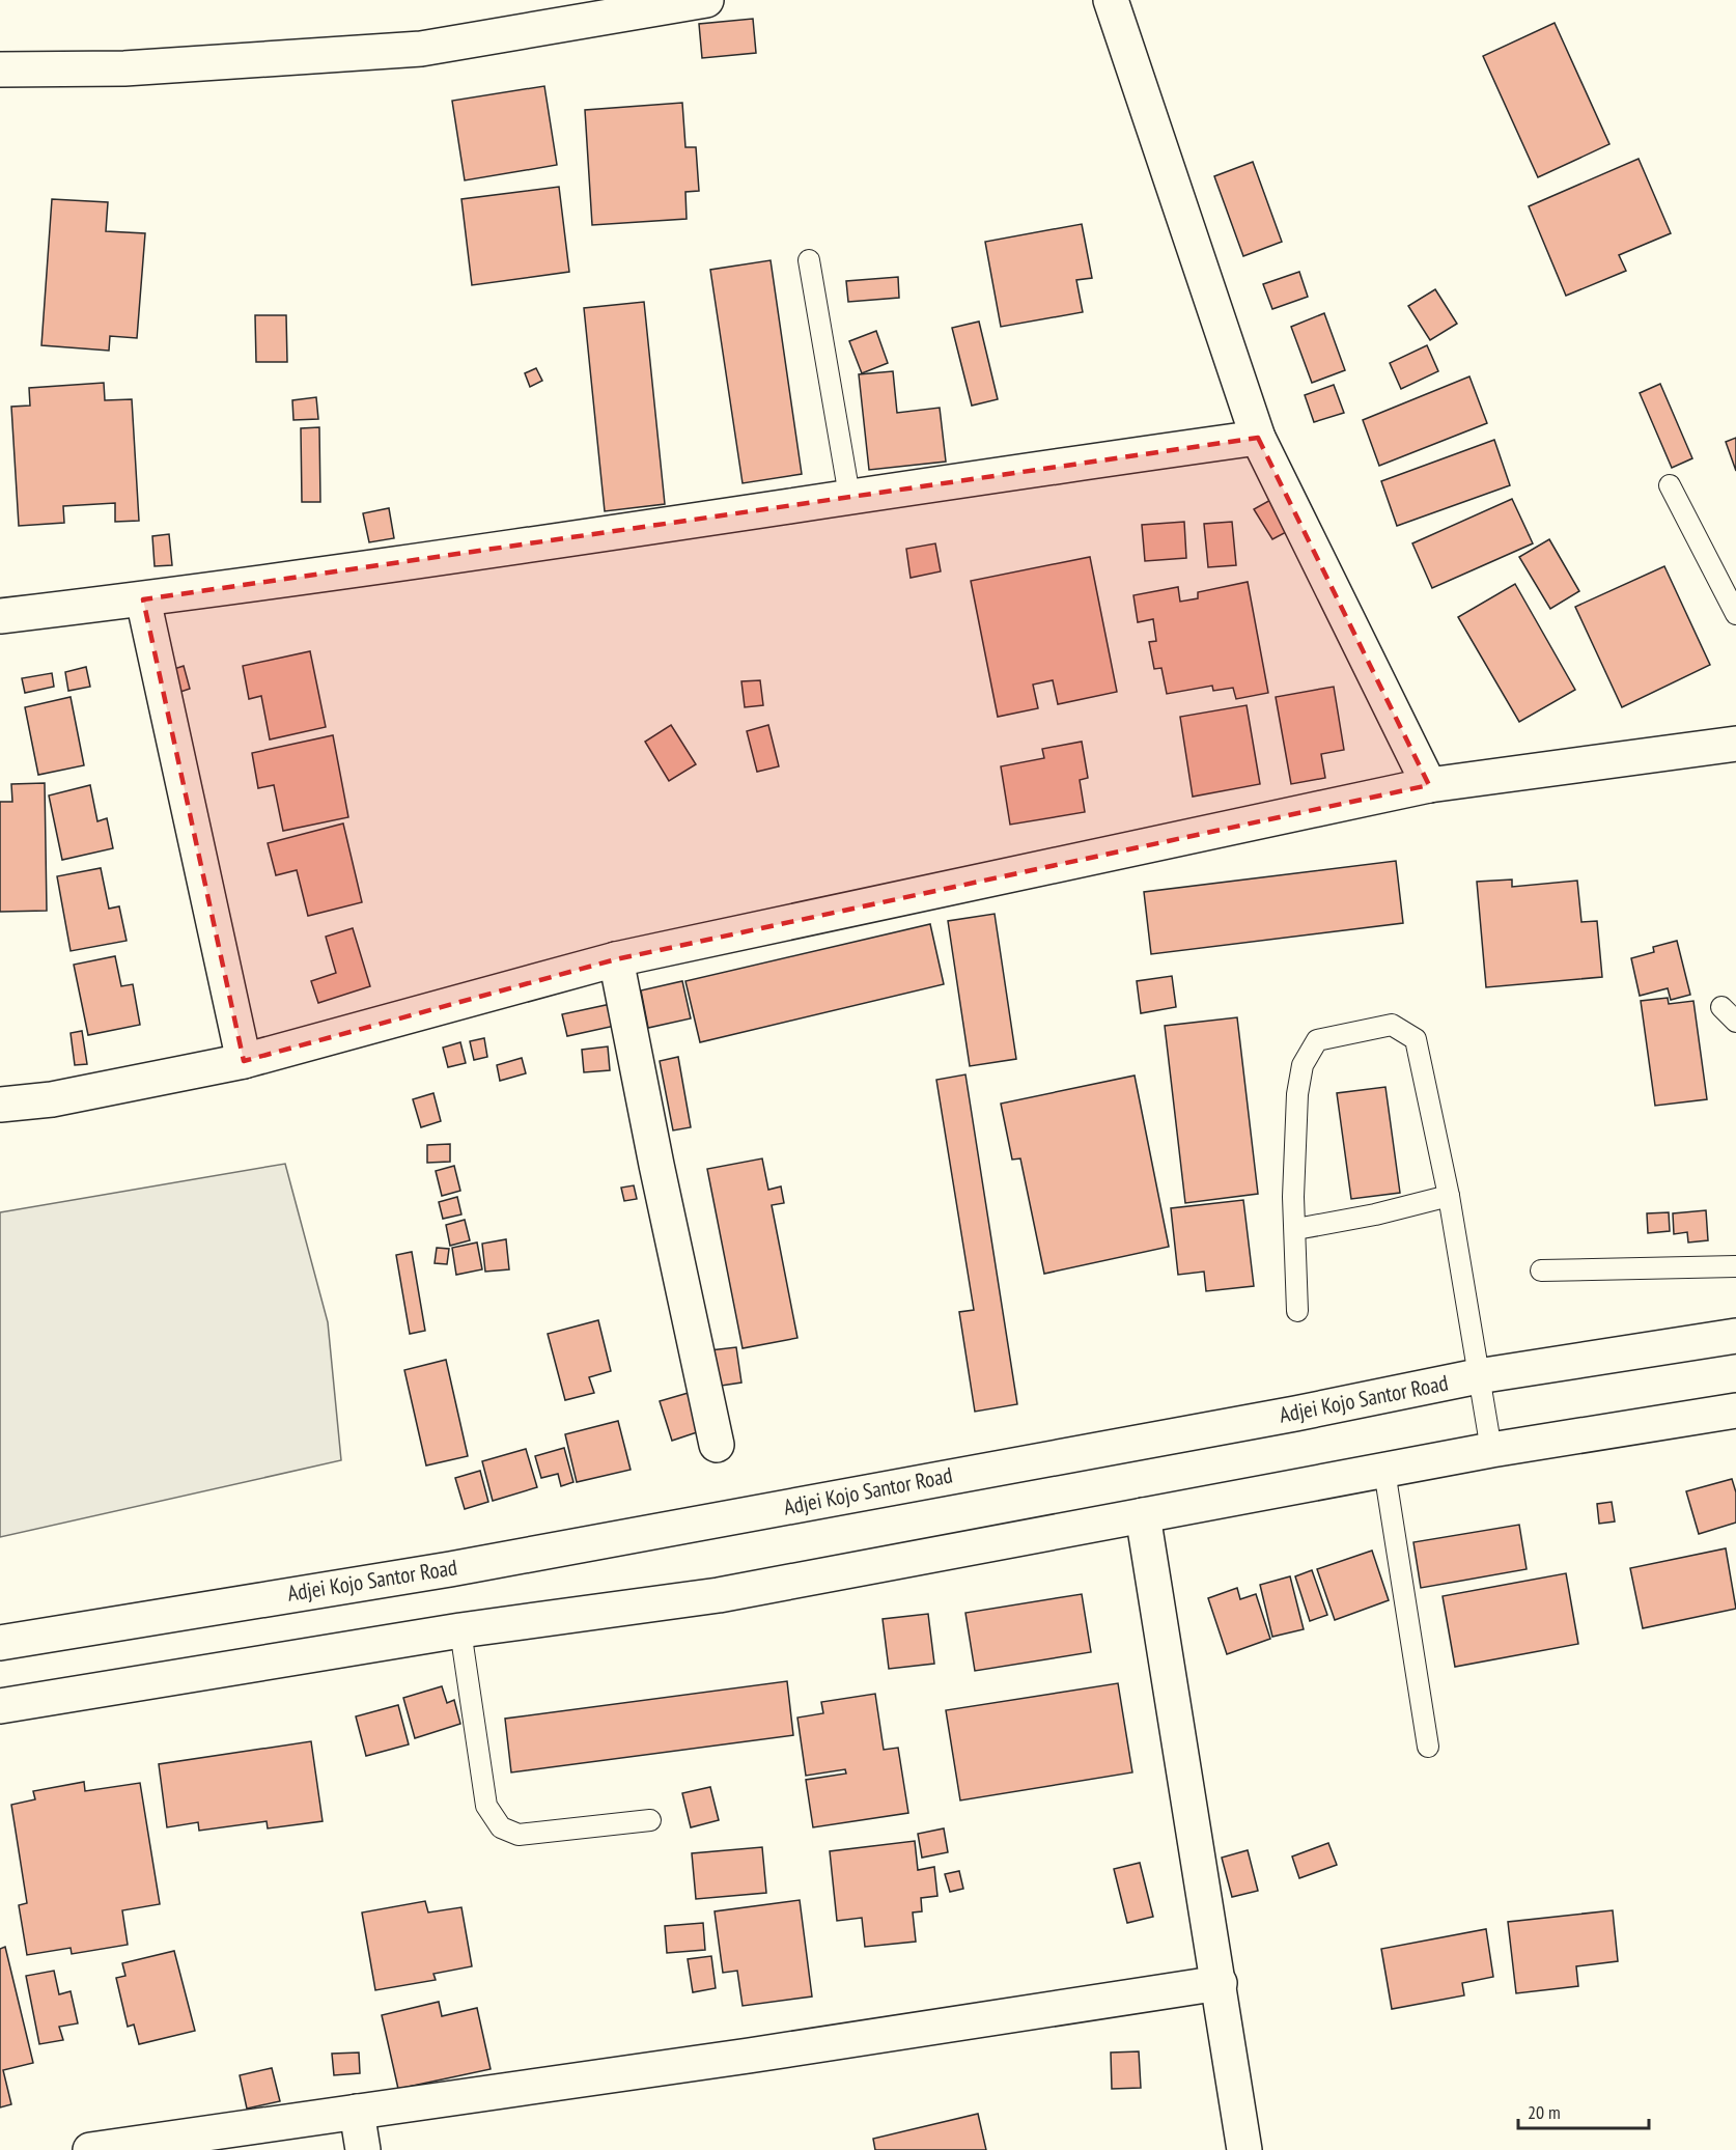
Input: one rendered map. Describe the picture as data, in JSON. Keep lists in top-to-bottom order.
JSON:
{
  "streets": {
    "street": ["Adjei Kojo Santor Road"]
  },
  "scale_bar": "20 m"
}
